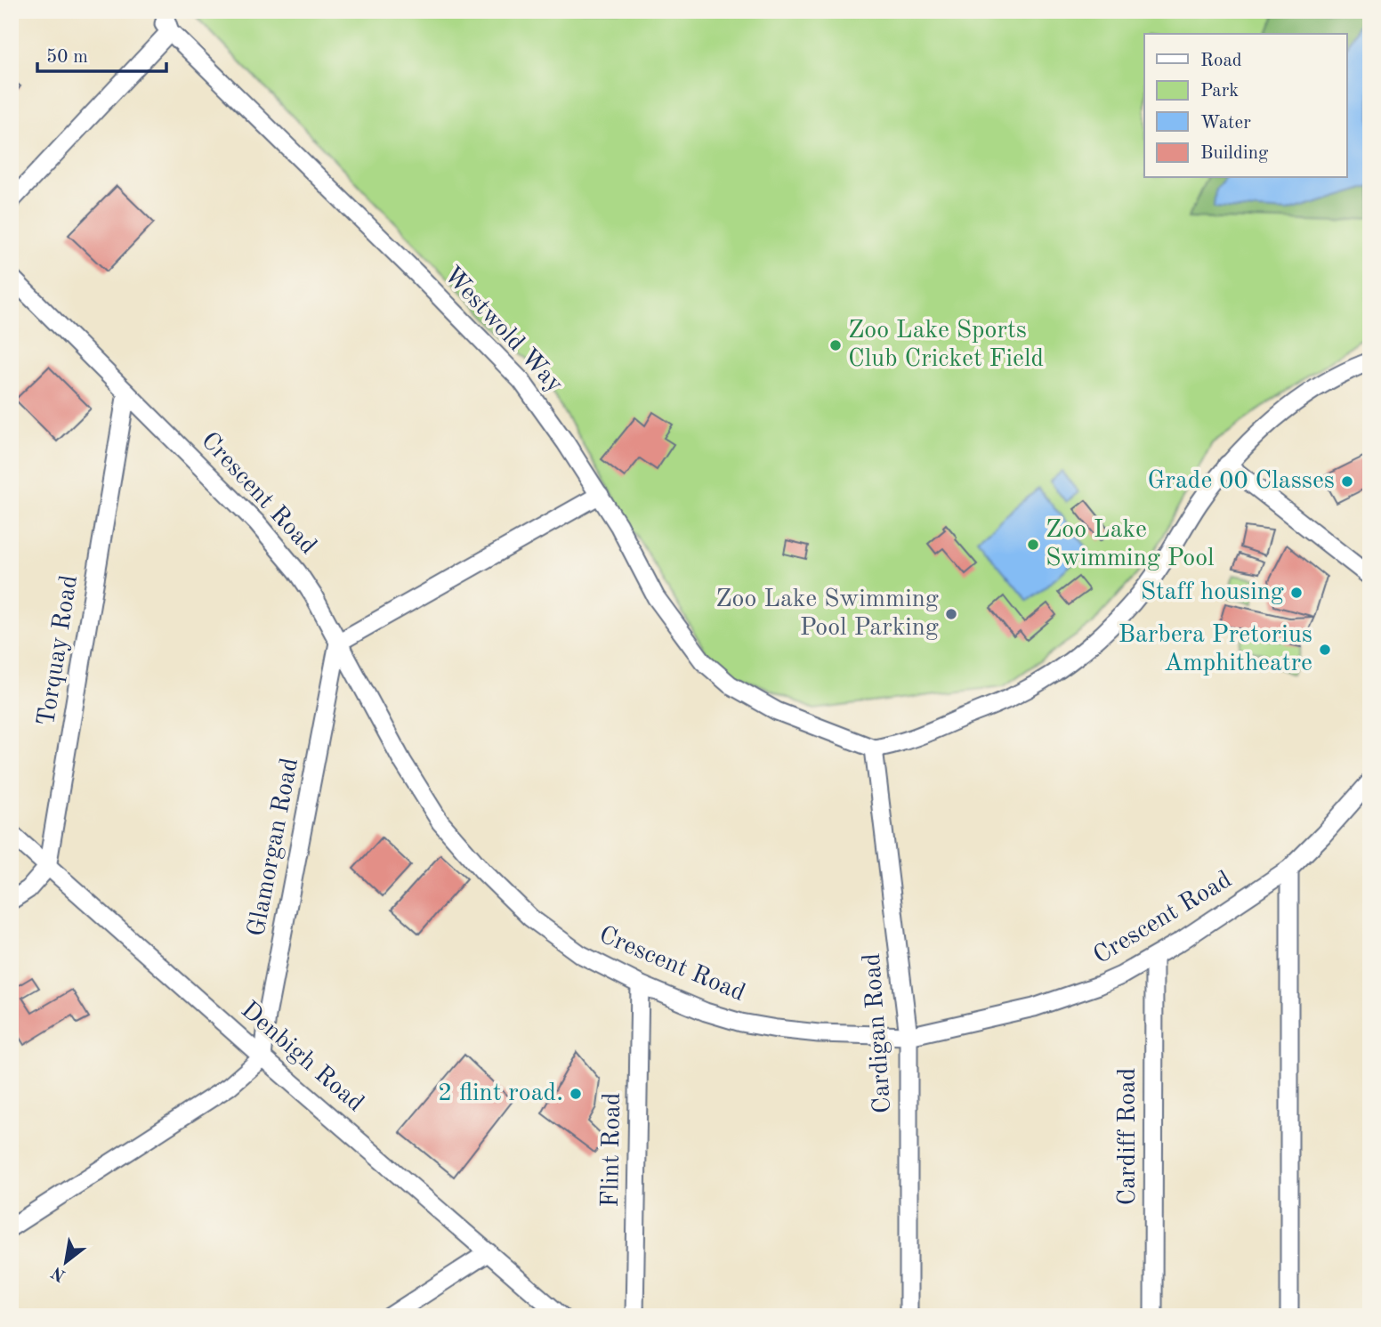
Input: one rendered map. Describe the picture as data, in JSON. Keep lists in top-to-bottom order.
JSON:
{
  "streets": {
    "street": [
      "Westwold Way",
      "Crescent Road",
      "Torquay Road",
      "Glamorgan Road",
      "Cardigan Road",
      "Denbigh Road",
      "Cardiff Road",
      "Flint Road"
    ]
  },
  "crossings": [
    ["Westwold Way", "Cardigan Road"],
    ["Crescent Road", "Torquay Road"],
    ["Crescent Road", "Glamorgan Road"],
    ["Crescent Road", "Cardigan Road"],
    ["Crescent Road", "Cardiff Road"],
    ["Crescent Road", "Flint Road"],
    ["Torquay Road", "Denbigh Road"],
    ["Glamorgan Road", "Denbigh Road"]
  ],
  "places": [
    "Zoo Lake Sports Club Cricket Field",
    "Grade 00 Classes",
    "Zoo Lake Swimming Pool",
    "Staff housing",
    "Zoo Lake Swimming Pool Parking",
    "Barbera Pretorius Amphitheatre",
    "2 flint road."
  ],
  "legend": [
    "Road",
    "Park",
    "Water",
    "Building"
  ],
  "scale_bar": "50 m",
  "north": "bottom left"
}
